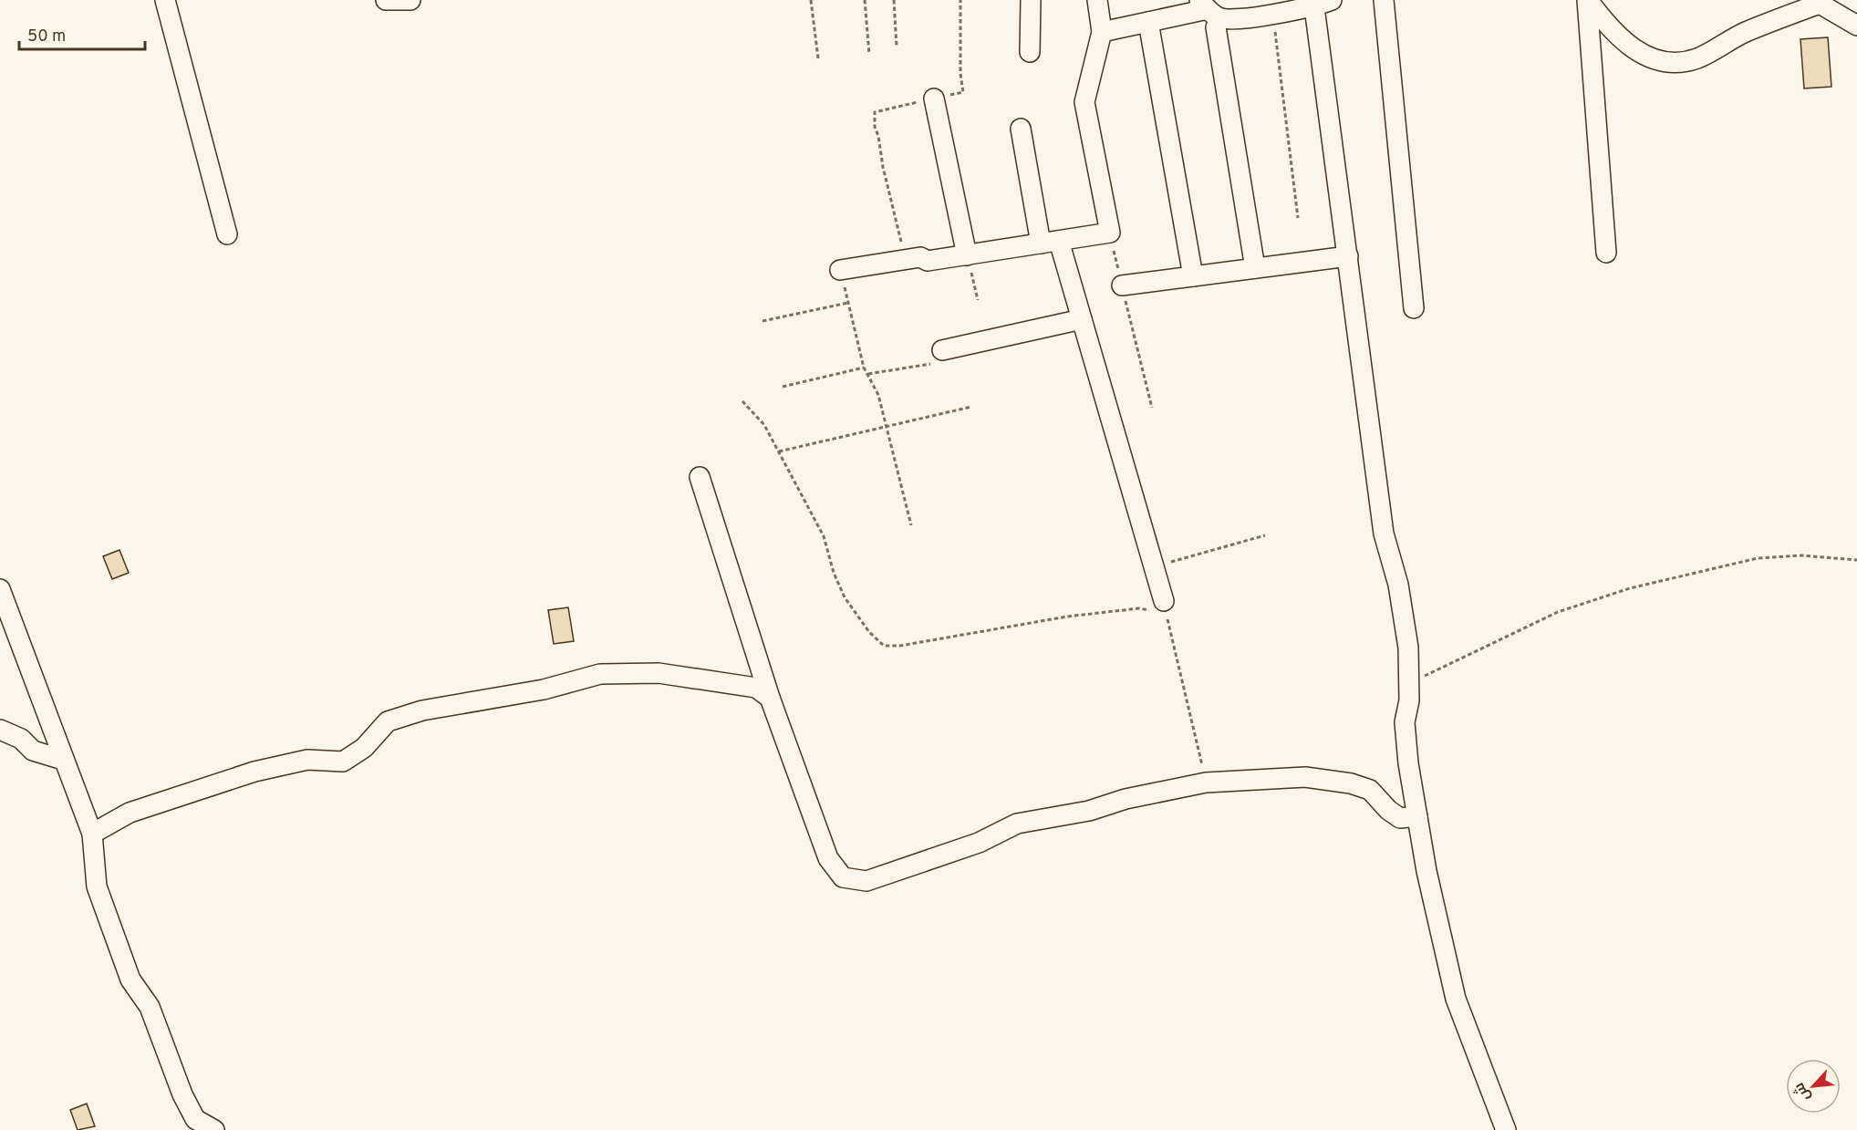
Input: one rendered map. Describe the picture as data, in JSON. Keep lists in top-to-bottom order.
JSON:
{
  "scale_bar": "50 m",
  "north": "bottom left"
}
